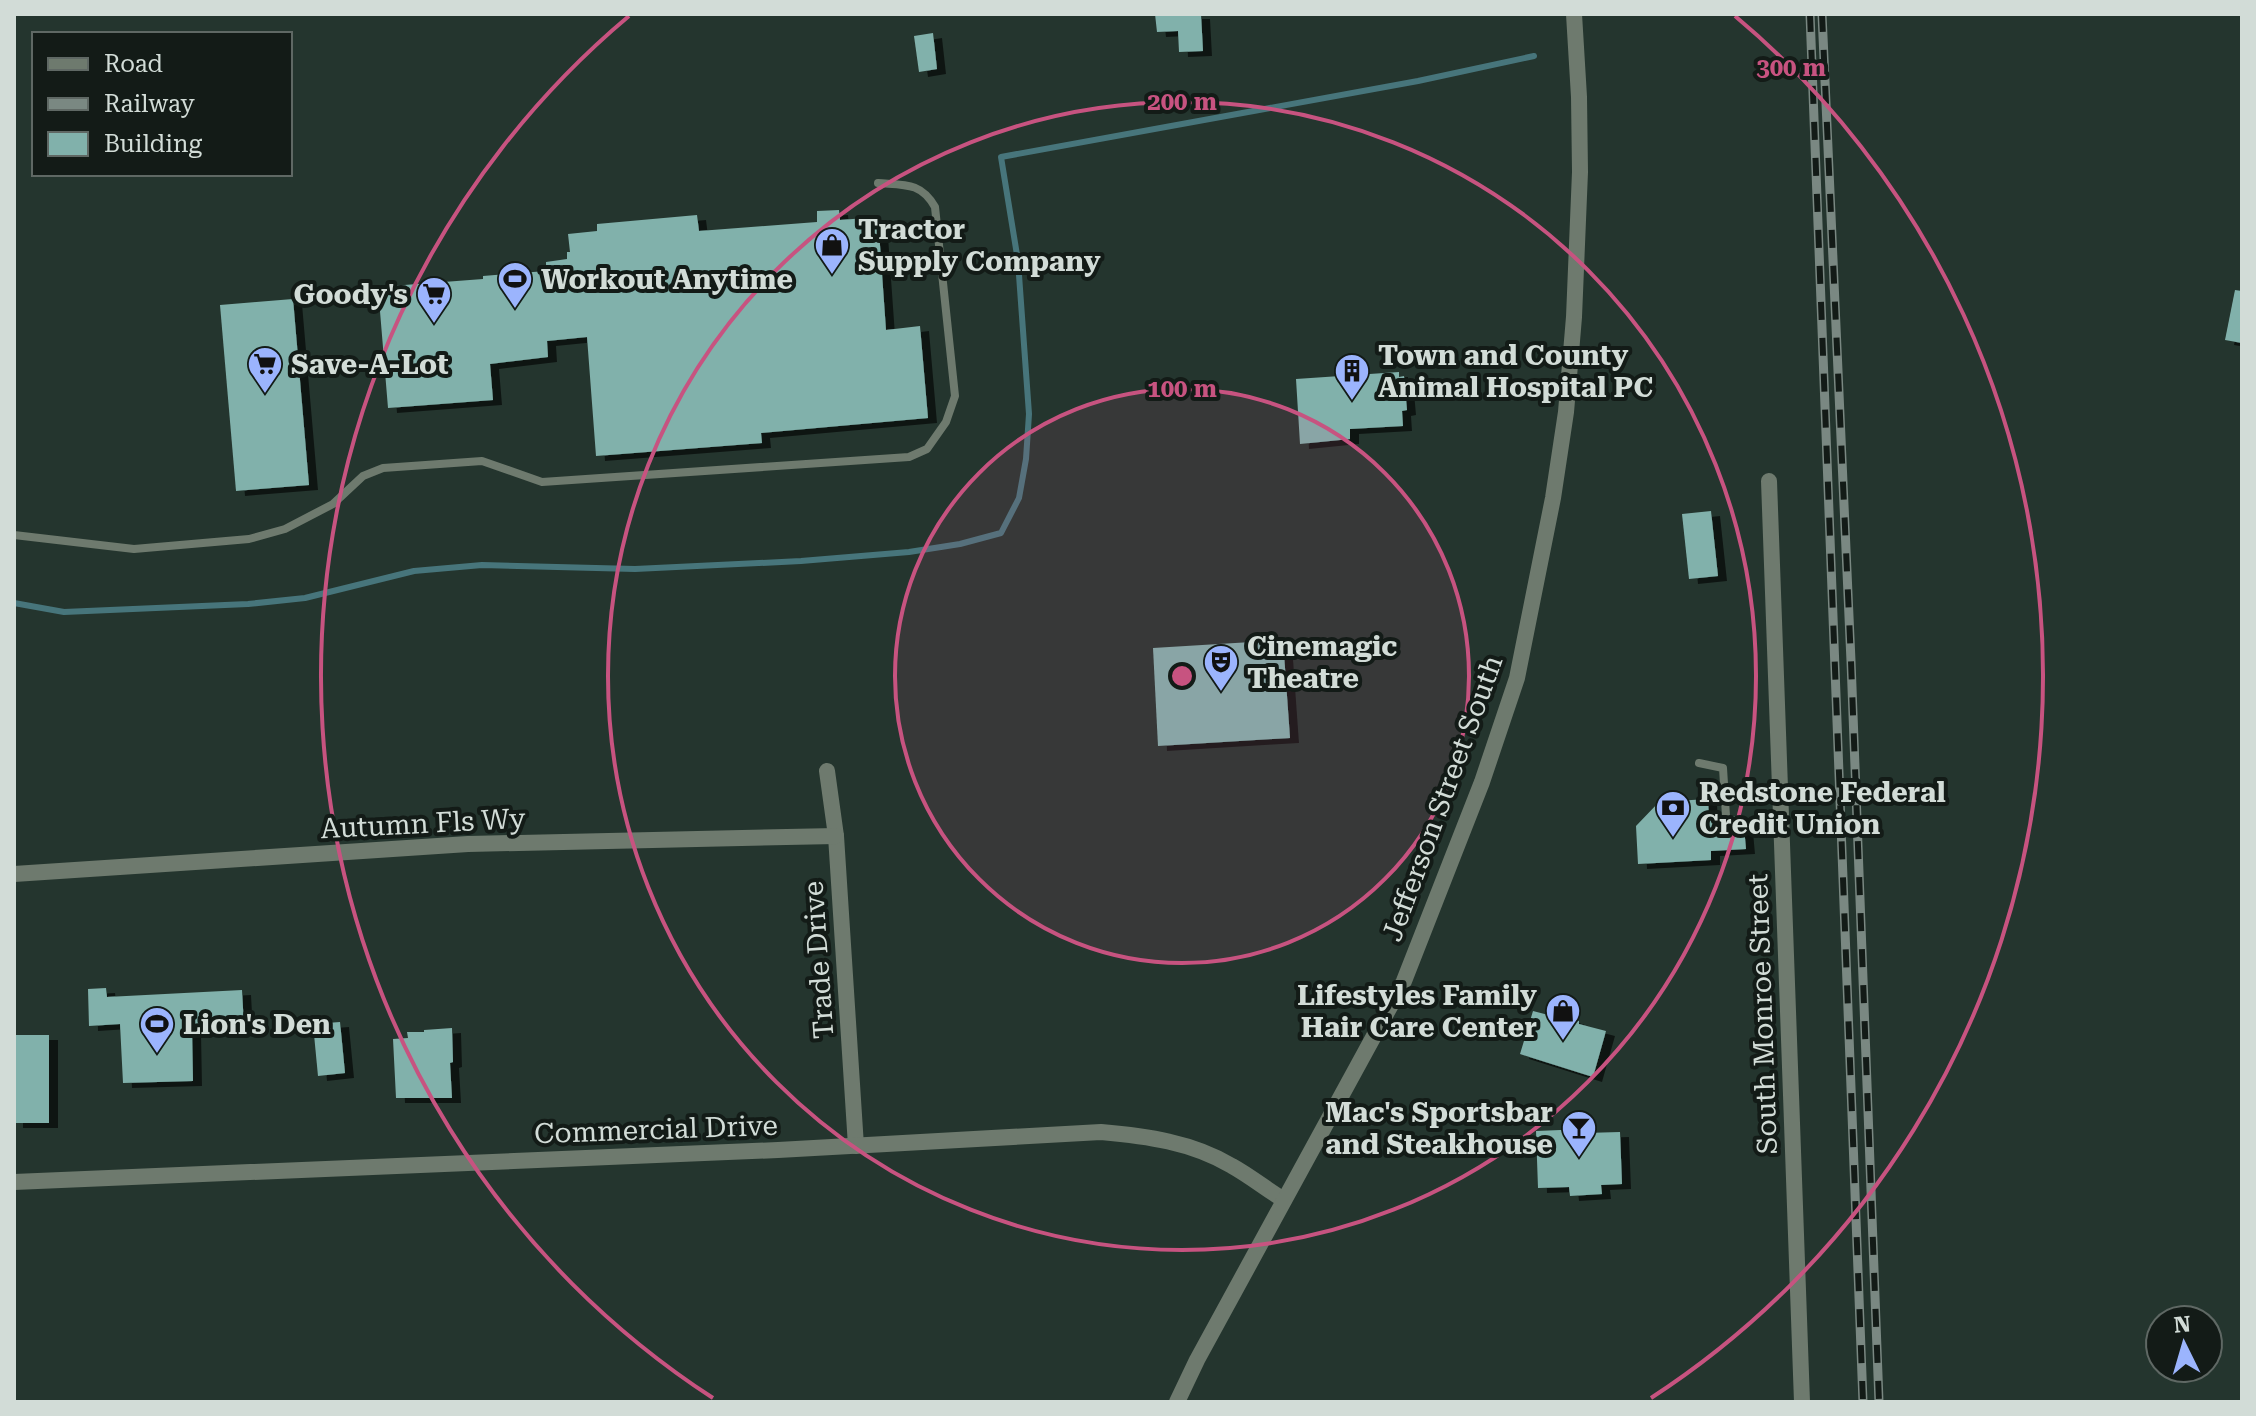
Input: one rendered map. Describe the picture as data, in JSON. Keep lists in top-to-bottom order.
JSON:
{
  "streets": {
    "street": [
      "Jefferson Street South",
      "Autumn Fls Wy",
      "Trade Drive",
      "South Monroe Street",
      "Commercial Drive"
    ]
  },
  "crossings": [
    ["Jefferson Street South", "Commercial Drive"],
    ["Autumn Fls Wy", "Trade Drive"],
    ["Trade Drive", "Commercial Drive"]
  ],
  "places": {
    "shop": ["Tractor Supply Company", "Lifestyles Family Hair Care Center"],
    "sports": ["Workout Anytime", "Lion's Den"],
    "supermarket": ["Goody's", "Save-A-Lot"],
    "building": ["Town and County Animal Hospital PC"],
    "theatre": ["Cinemagic Theatre"],
    "bank": ["Redstone Federal Credit Union"],
    "bar": ["Mac's Sportsbar and Steakhouse"]
  },
  "legend": ["Road", "Railway", "Building"],
  "north": "top",
  "rings": ["300 m", "200 m", "100 m"]
}
